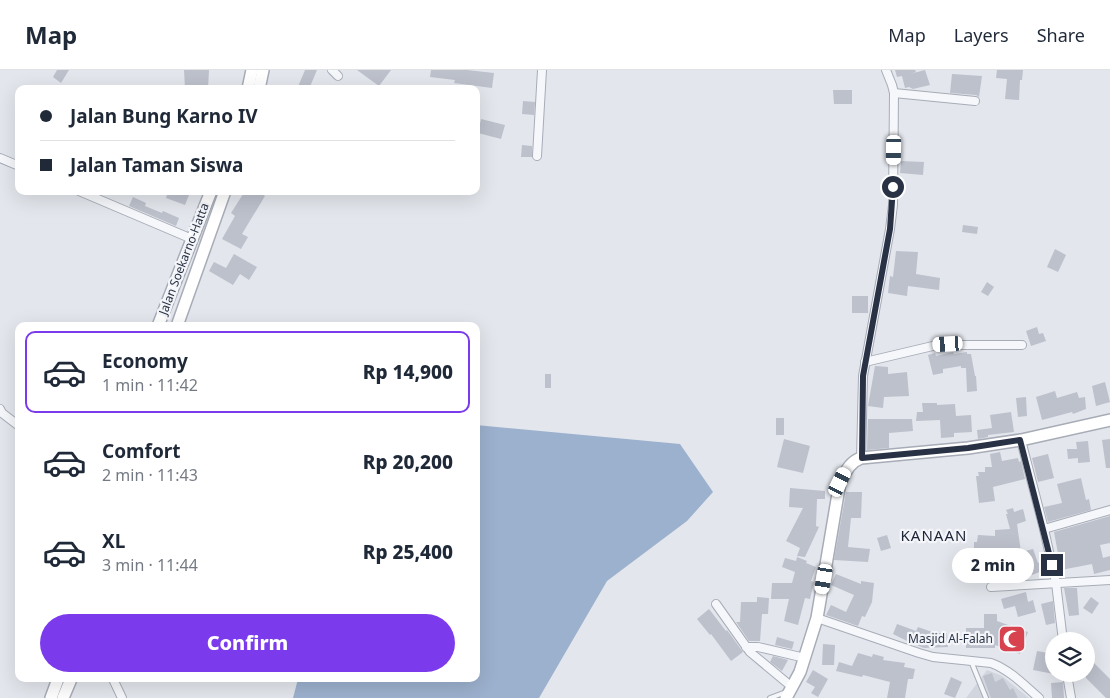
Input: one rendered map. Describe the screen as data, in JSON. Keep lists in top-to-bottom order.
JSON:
{
  "streets": {
    "street": ["Jalan Soekarno-Hatta"]
  },
  "districts": ["KANAAN"],
  "places": {
    "mosque": ["Masjid Al-Falah"]
  },
  "page": {
    "header": "Map",
    "nav": ["Map", "Layers", "Share"],
    "banner": ["Jalan Bung Karno IV", "Jalan Taman Siswa"],
    "list": [
      {
        "name": "Economy",
        "note": "1 min · 11:42",
        "value": "Rp 14,900"
      },
      {
        "name": "Comfort",
        "note": "2 min · 11:43",
        "value": "Rp 20,200"
      },
      {
        "name": "XL",
        "note": "3 min · 11:44",
        "value": "Rp 25,400"
      }
    ],
    "bubble": "2 min",
    "buttons": "Confirm"
  }
}
